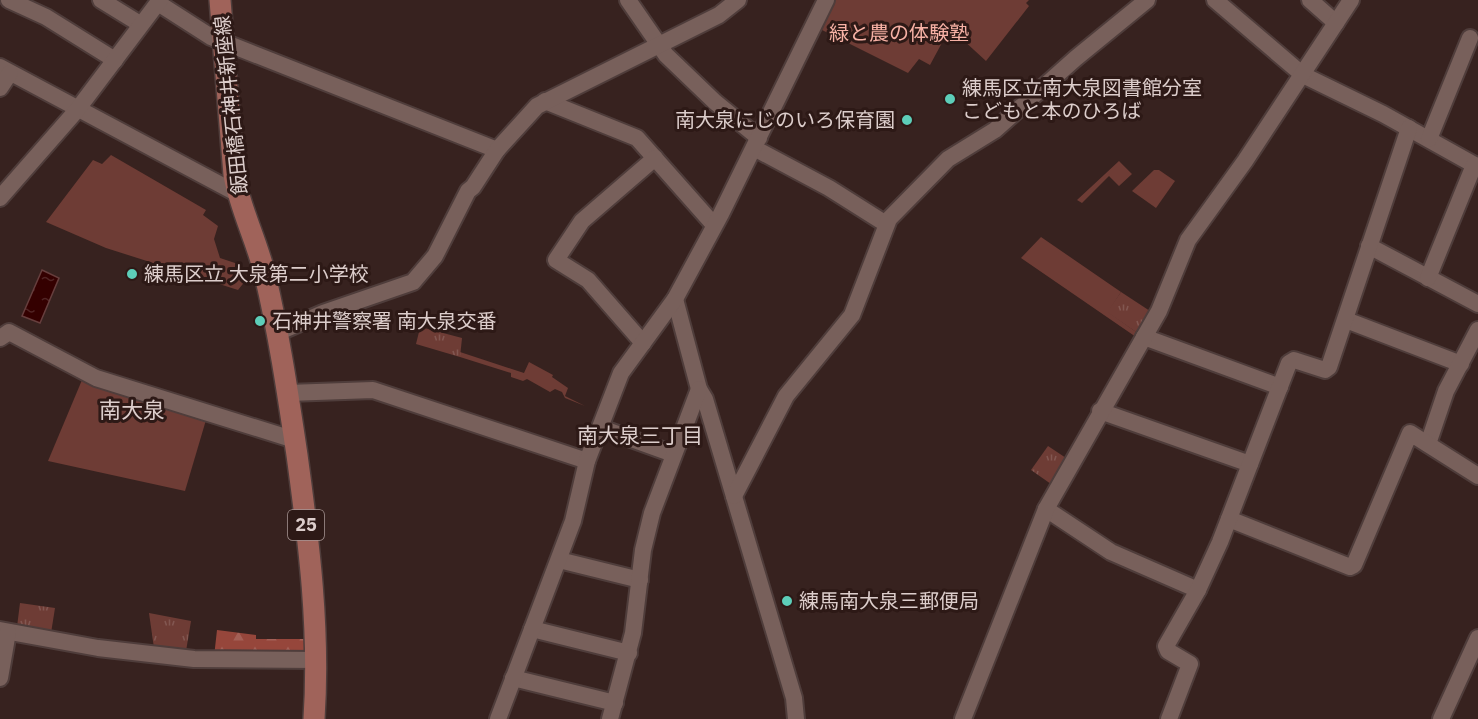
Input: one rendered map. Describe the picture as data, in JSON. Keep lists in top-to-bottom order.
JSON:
{
  "streets": {
    "main road": ["飯田橋石神井新座線", "25"]
  },
  "districts": ["南大泉", "南大泉三丁目"],
  "parks": ["緑と農の体験塾"],
  "places": [
    "練馬区立南大泉図書館分室 こどもと本のひろば",
    "南大泉にじのいろ保育園",
    "練馬区立 大泉第二小学校",
    "石神井警察署 南大泉交番",
    "練馬南大泉三郵便局"
  ]
}
